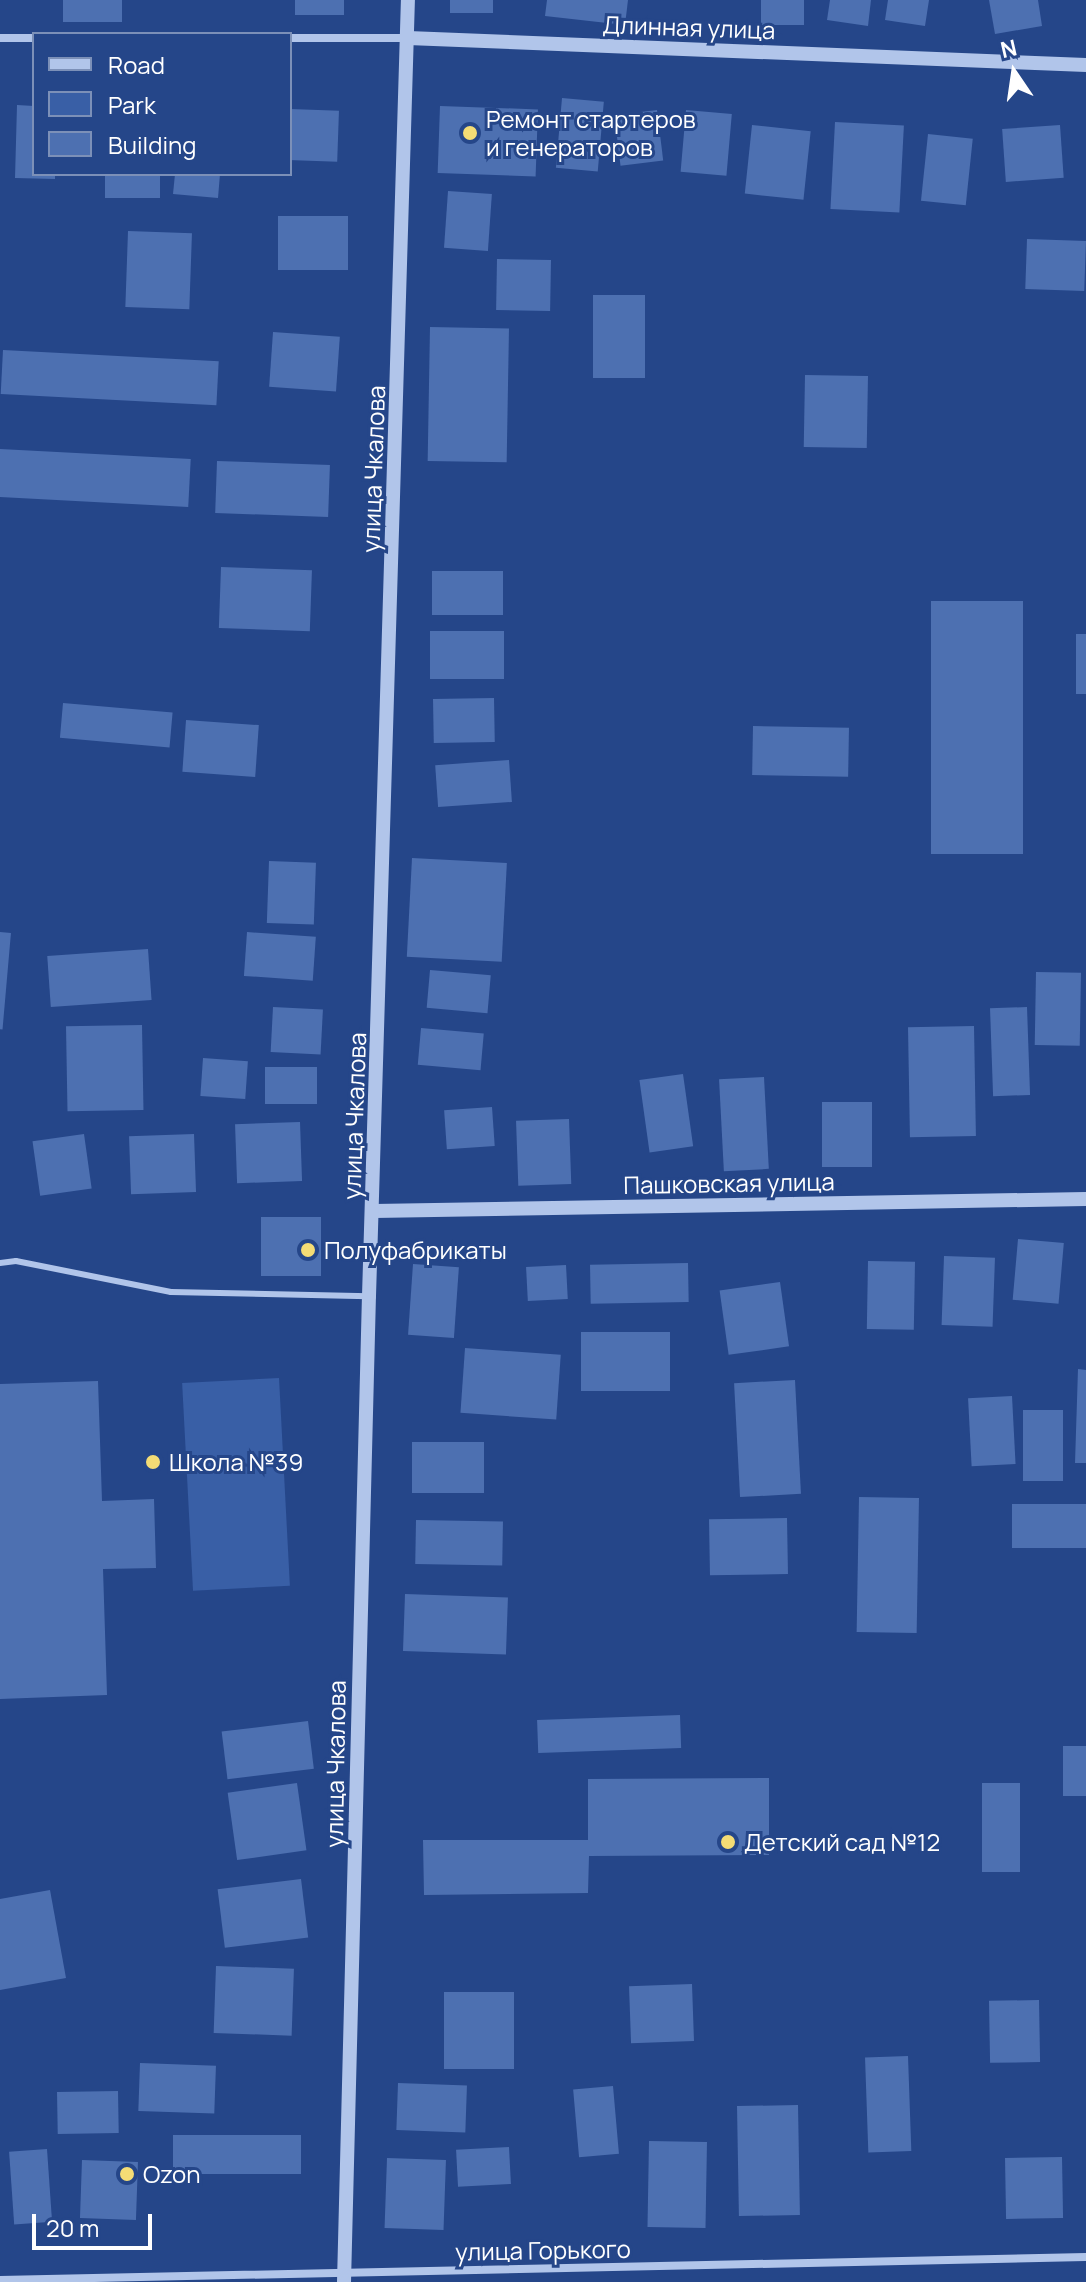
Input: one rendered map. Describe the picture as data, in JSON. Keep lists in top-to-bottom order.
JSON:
{
  "streets": {
    "street": [
      "Длинная улица",
      "улица Чкалова",
      "Пашковская улица",
      "улица Горького"
    ]
  },
  "crossings": [
    ["Длинная улица", "улица Чкалова"],
    ["улица Чкалова", "Пашковская улица"],
    ["улица Чкалова", "улица Горького"]
  ],
  "places": [
    "Ремонт стартеров и генераторов",
    "Полуфабрикаты",
    "Школа №39",
    "Детский сад №12",
    "Ozon"
  ],
  "legend": ["Road", "Park", "Building"],
  "scale_bar": "20 m",
  "north": "top"
}
